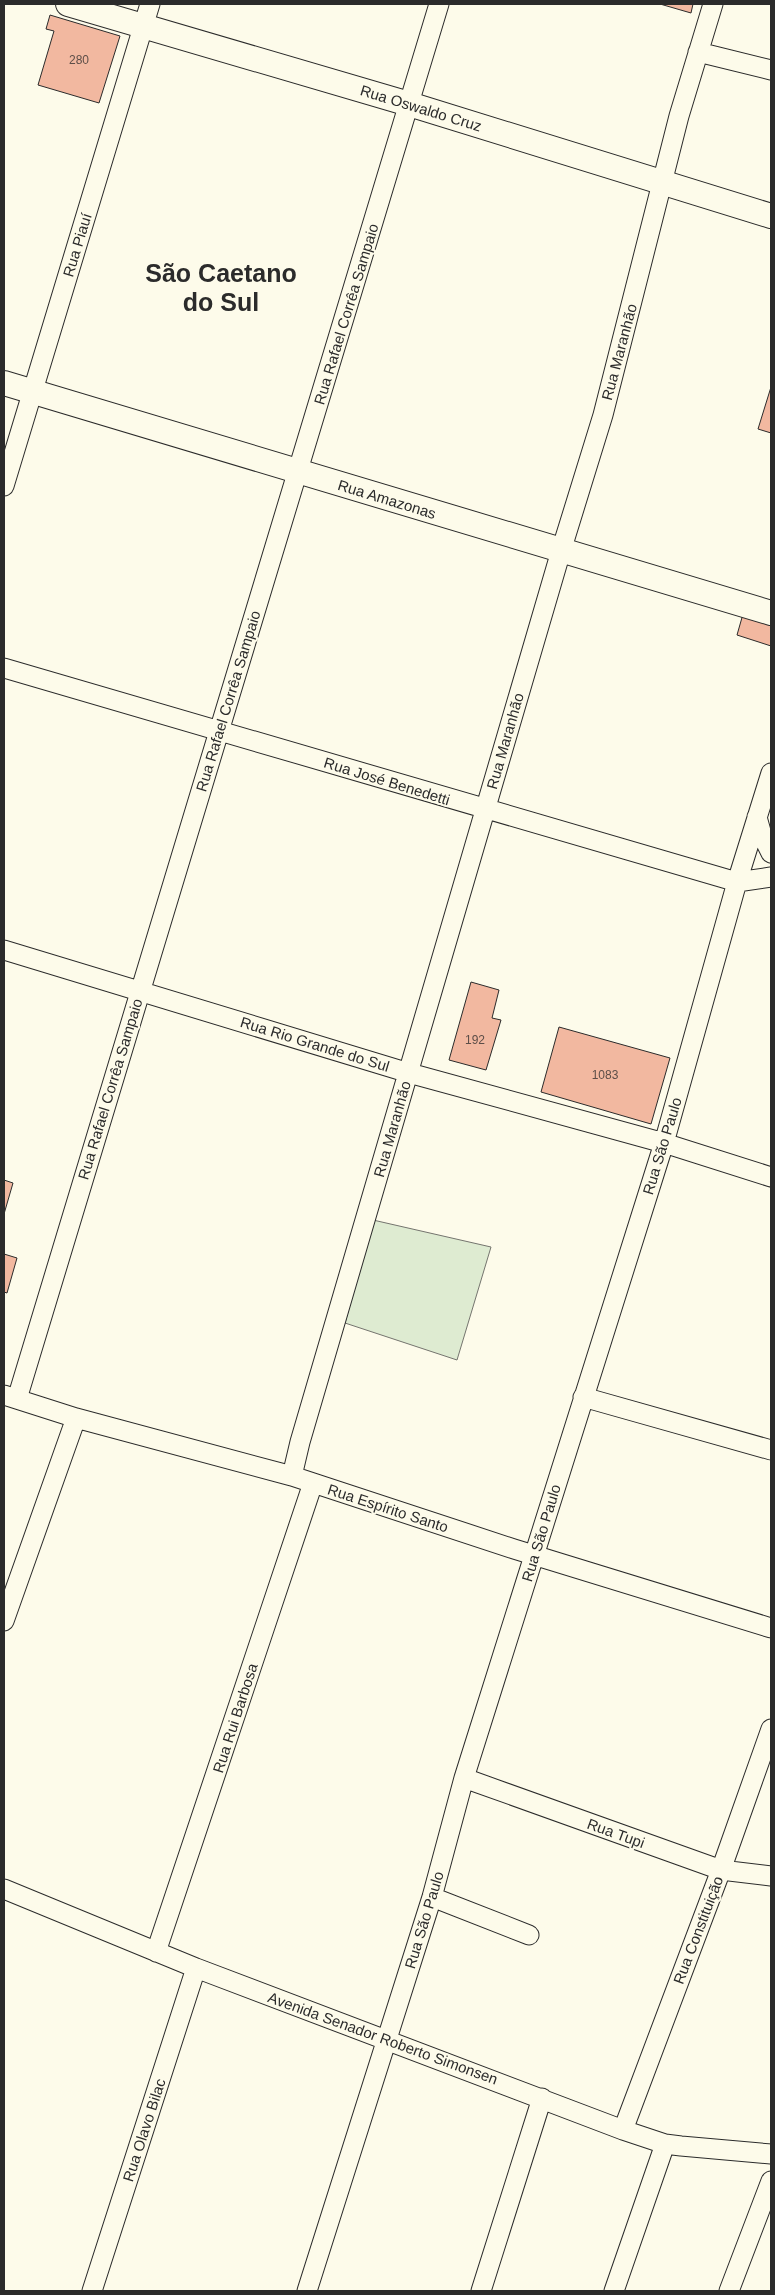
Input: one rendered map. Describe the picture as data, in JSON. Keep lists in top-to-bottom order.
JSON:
{
  "streets": {
    "main road": ["Rua Oswaldo Cruz", "Rua Amazonas"],
    "street": [
      "Rua Piauí",
      "Rua Rafael Corrêa Sampaio",
      "Rua Maranhão",
      "Rua José Benedetti",
      "Rua Rio Grande do Sul",
      "Rua São Paulo",
      "Rua Espírito Santo",
      "Rua Rui Barbosa",
      "Rua Tupi",
      "Rua Constituição",
      "Avenida Senador Roberto Simonsen",
      "Rua Olavo Bilac"
    ]
  },
  "crossings": [
    ["Rua Oswaldo Cruz", "Rua Piauí"],
    ["Rua Oswaldo Cruz", "Rua Rafael Corrêa Sampaio"],
    ["Rua Oswaldo Cruz", "Rua Maranhão"],
    ["Rua Piauí", "Rua Amazonas"],
    ["Rua Rafael Corrêa Sampaio", "Rua Amazonas"],
    ["Rua Rafael Corrêa Sampaio", "Rua José Benedetti"],
    ["Rua Rafael Corrêa Sampaio", "Rua Rio Grande do Sul"],
    ["Rua Rafael Corrêa Sampaio", "Rua Espírito Santo"],
    ["Rua Maranhão", "Rua Amazonas"],
    ["Rua Maranhão", "Rua José Benedetti"],
    ["Rua Maranhão", "Rua Rio Grande do Sul"],
    ["Rua Maranhão", "Rua Espírito Santo"],
    ["Rua José Benedetti", "Rua São Paulo"],
    ["Rua Rio Grande do Sul", "Rua São Paulo"],
    ["Rua São Paulo", "Rua Espírito Santo"],
    ["Rua São Paulo", "Rua Tupi"],
    ["Rua São Paulo", "Avenida Senador Roberto Simonsen"],
    ["Rua Espírito Santo", "Rua Rui Barbosa"],
    ["Rua Rui Barbosa", "Avenida Senador Roberto Simonsen"],
    ["Rua Tupi", "Rua Constituição"],
    ["Rua Constituição", "Avenida Senador Roberto Simonsen"],
    ["Avenida Senador Roberto Simonsen", "Rua Olavo Bilac"]
  ],
  "districts": ["São Caetano do Sul"],
  "house_numbers": ["280", "192", "1083"]
}
